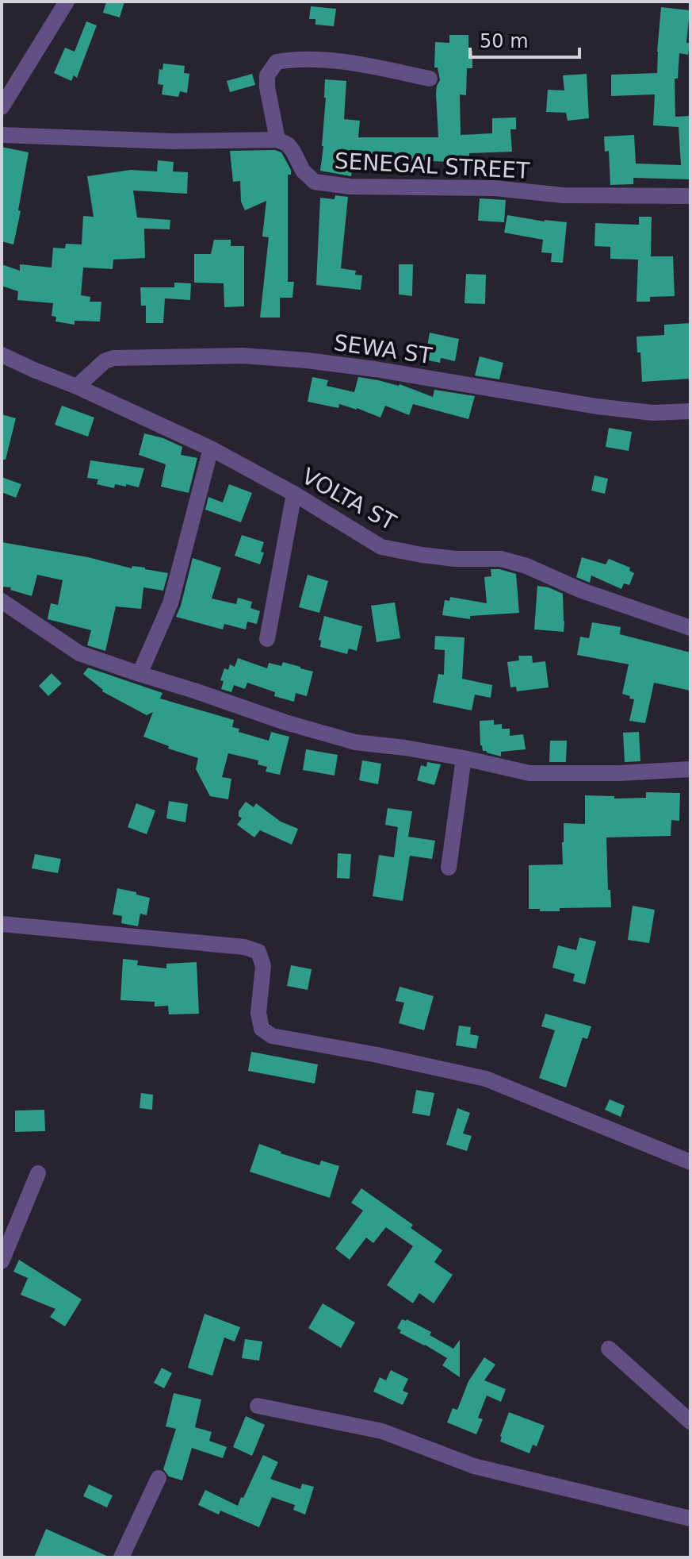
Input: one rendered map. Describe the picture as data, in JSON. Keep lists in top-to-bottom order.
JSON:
{
  "streets": {
    "street": ["SENEGAL STREET", "SEWA ST", "VOLTA ST"]
  },
  "crossings": [
    ["SEWA ST", "VOLTA ST"]
  ],
  "scale_bar": "50 m"
}
